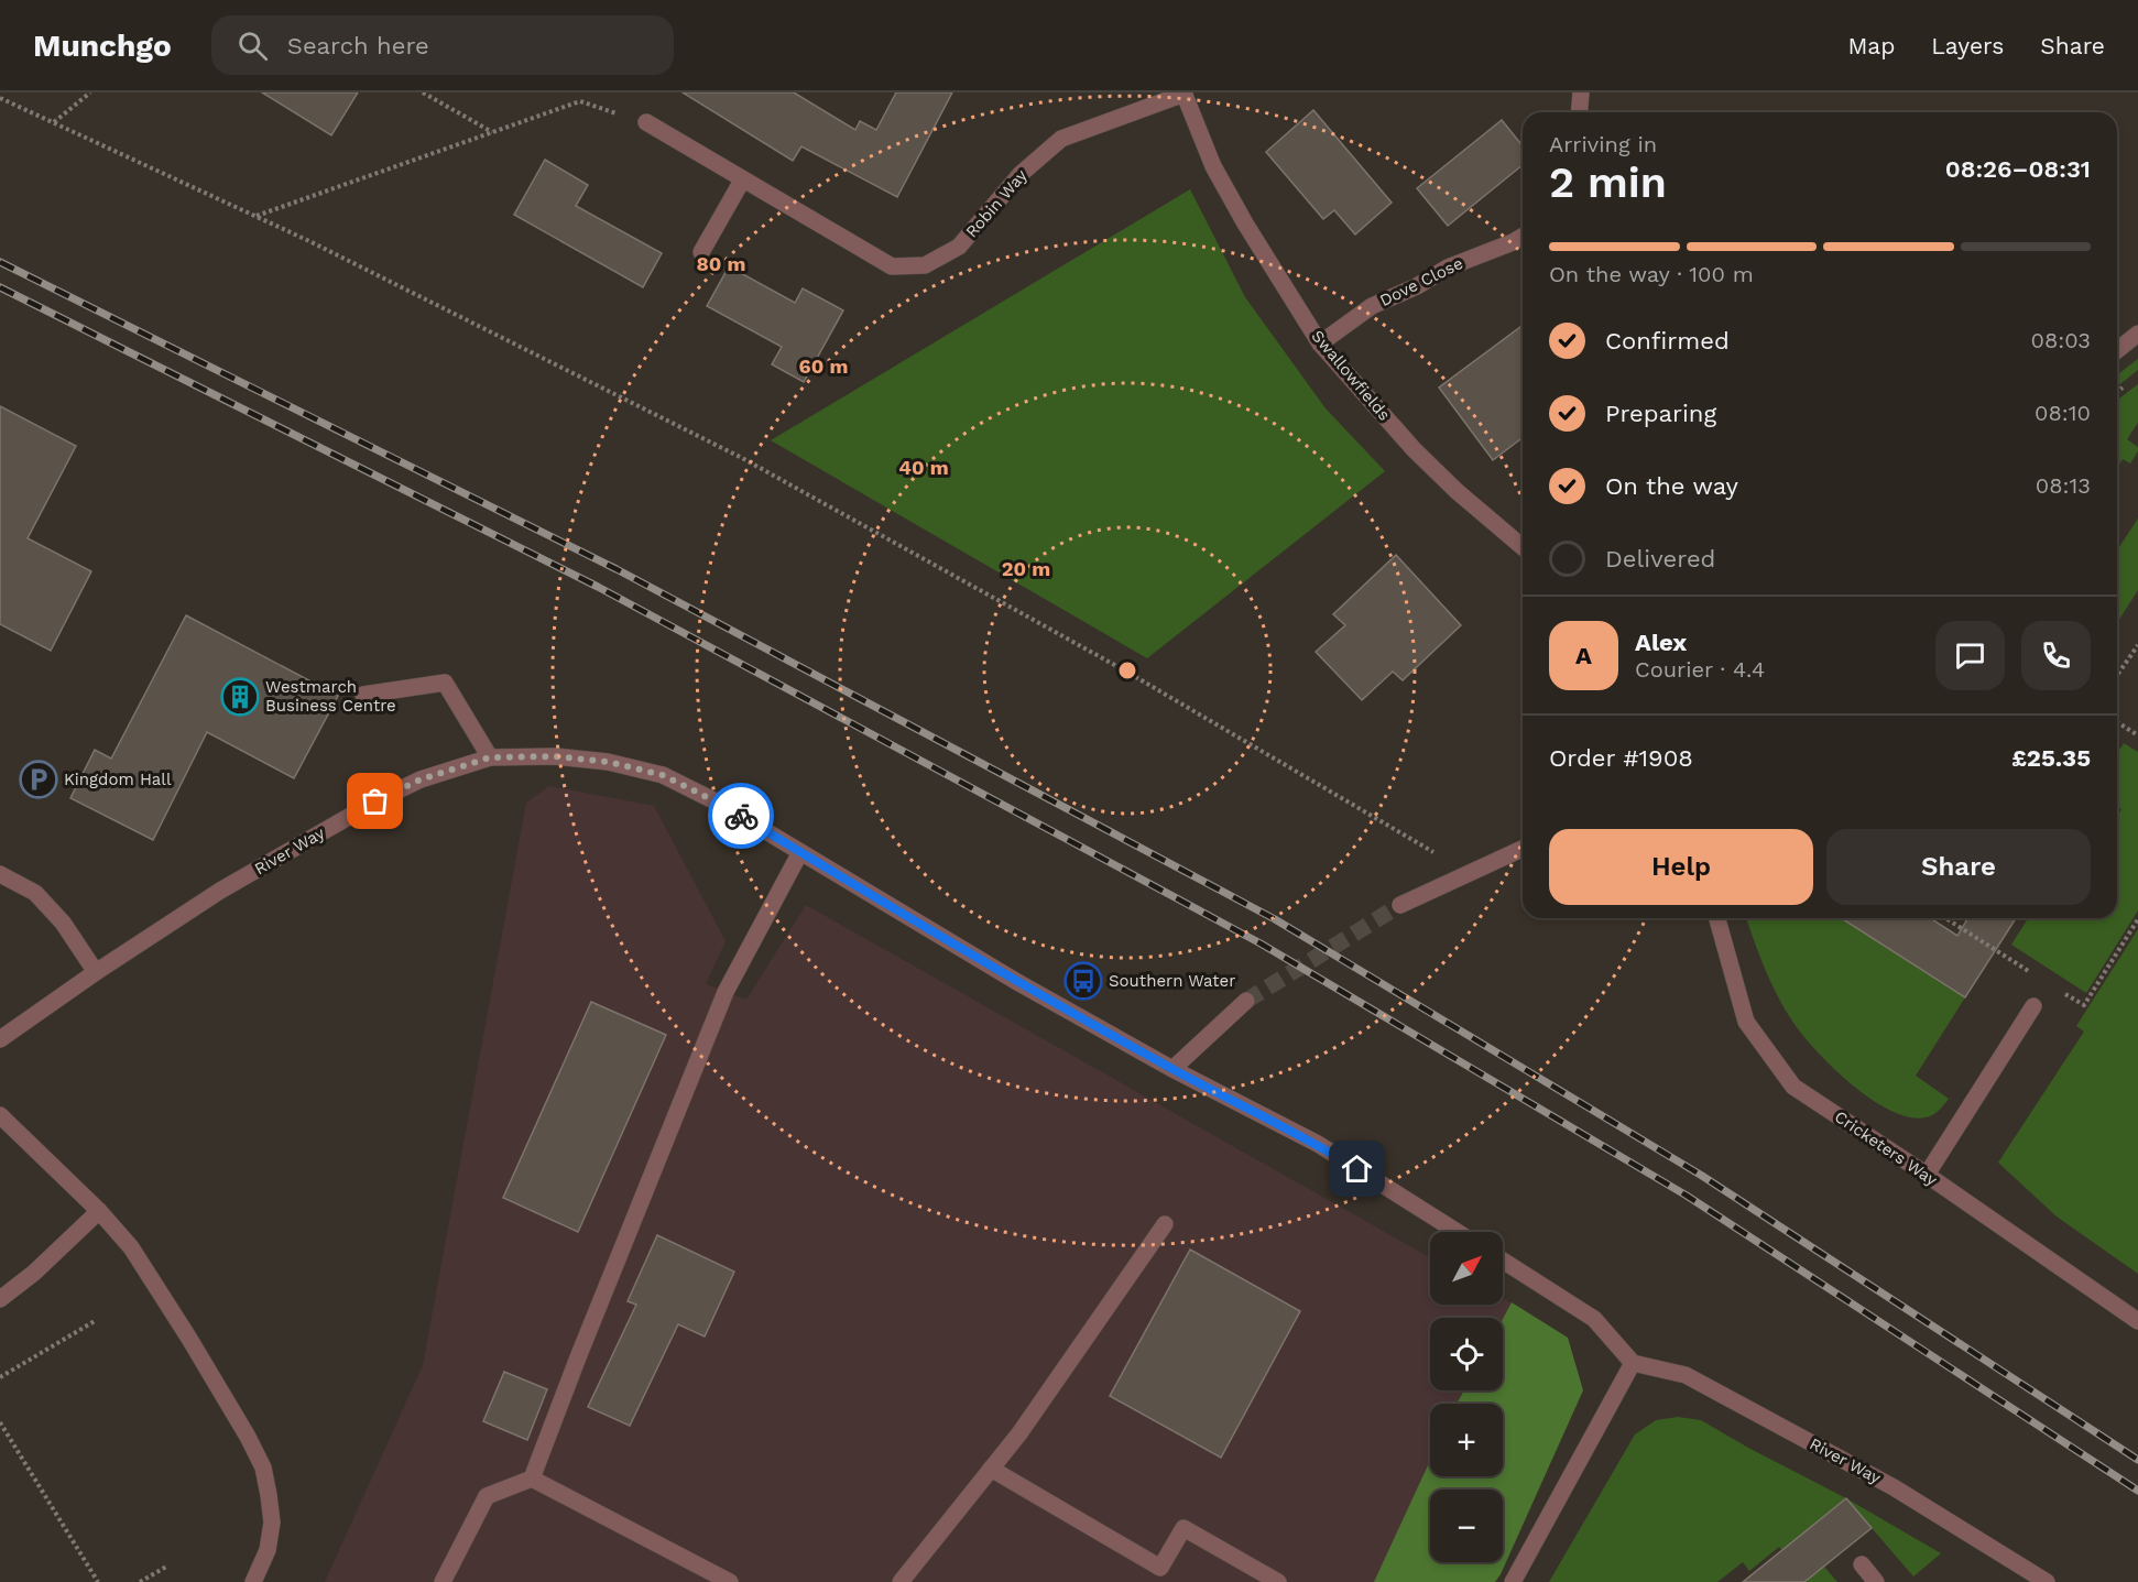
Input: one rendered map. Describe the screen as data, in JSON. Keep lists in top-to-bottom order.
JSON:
{
  "streets": {
    "street": [
      "Robin Way",
      "Dove Close",
      "Swallowfields",
      "River Way",
      "Cricketers Way"
    ]
  },
  "crossings": [
    ["Robin Way", "Swallowfields"],
    ["Dove Close", "Swallowfields"]
  ],
  "places": {
    "building": ["Westmarch Business Centre"],
    "parking": ["Kingdom Hall"],
    "bus stop": ["Southern Water"]
  },
  "north": "top right",
  "page": {
    "header": "Munchgo",
    "search": "Search here",
    "nav": ["Map", "Layers", "Share"],
    "heading": ["2 min", "Arriving in", "08:26–08:31"],
    "panel": [
      "Alex",
      "Courier · 4.4",
      "Order #1908",
      "£25.35"
    ],
    "bar": "On the way · 100 m",
    "list": [
      ["Confirmed", "08:03"],
      ["Preparing", "08:10"],
      ["On the way", "08:13"],
      "Delivered"
    ],
    "round": "A",
    "buttons": ["Help", "Share"],
    "map_buttons": ["+", "−"]
  },
  "rings": [
    "80 m",
    "60 m",
    "40 m",
    "20 m"
  ]
}
